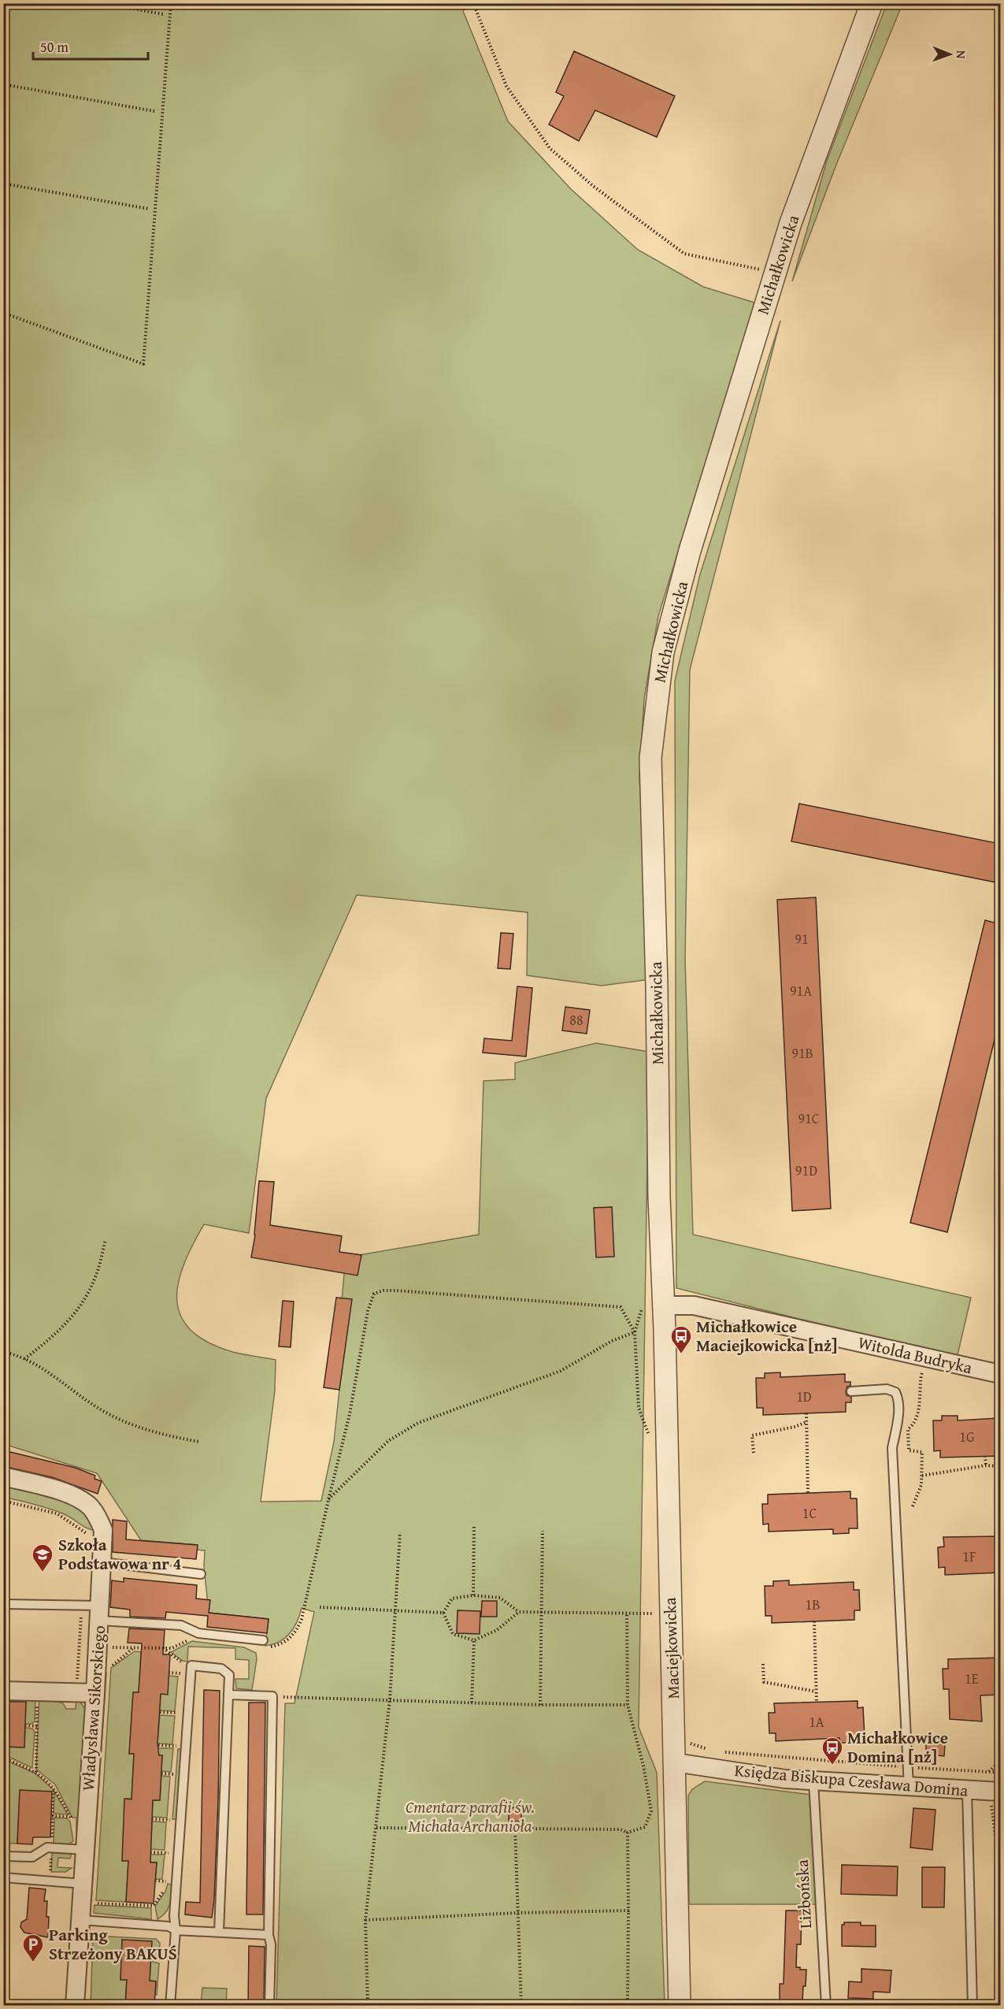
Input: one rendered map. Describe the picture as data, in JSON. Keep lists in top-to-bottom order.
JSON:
{
  "streets": {
    "street": [
      "Michałkowicka",
      "Witolda Budryka",
      "Maciejkowicka",
      "Władysława Sikorskiego",
      "Księdza Biskupa Czesława Domina"
    ],
    "lane": ["Lizbońska"]
  },
  "crossings": [
    ["Michałkowicka", "Witolda Budryka"],
    ["Michałkowicka", "Maciejkowicka"],
    ["Witolda Budryka", "Maciejkowicka"],
    ["Maciejkowicka", "Księdza Biskupa Czesława Domina"],
    ["Księdza Biskupa Czesława Domina", "Lizbońska"]
  ],
  "parks": ["Cmentarz parafii św. Michała Archanioła"],
  "places": {
    "bus stop": ["Michałkowice Maciejkowicka [nż]", "Michałkowice Domina [nż]"],
    "school or university": ["Szkoła Podstawowa nr 4"],
    "parking": ["Parking Strzeżony BAKUŚ"]
  },
  "house_numbers": [
    "91",
    "91A",
    "88",
    "91B",
    "91C",
    "91D",
    "1D",
    "1G",
    "1C",
    "1F",
    "1B",
    "1E",
    "1A"
  ],
  "scale_bar": "50 m",
  "north": "right"
}
